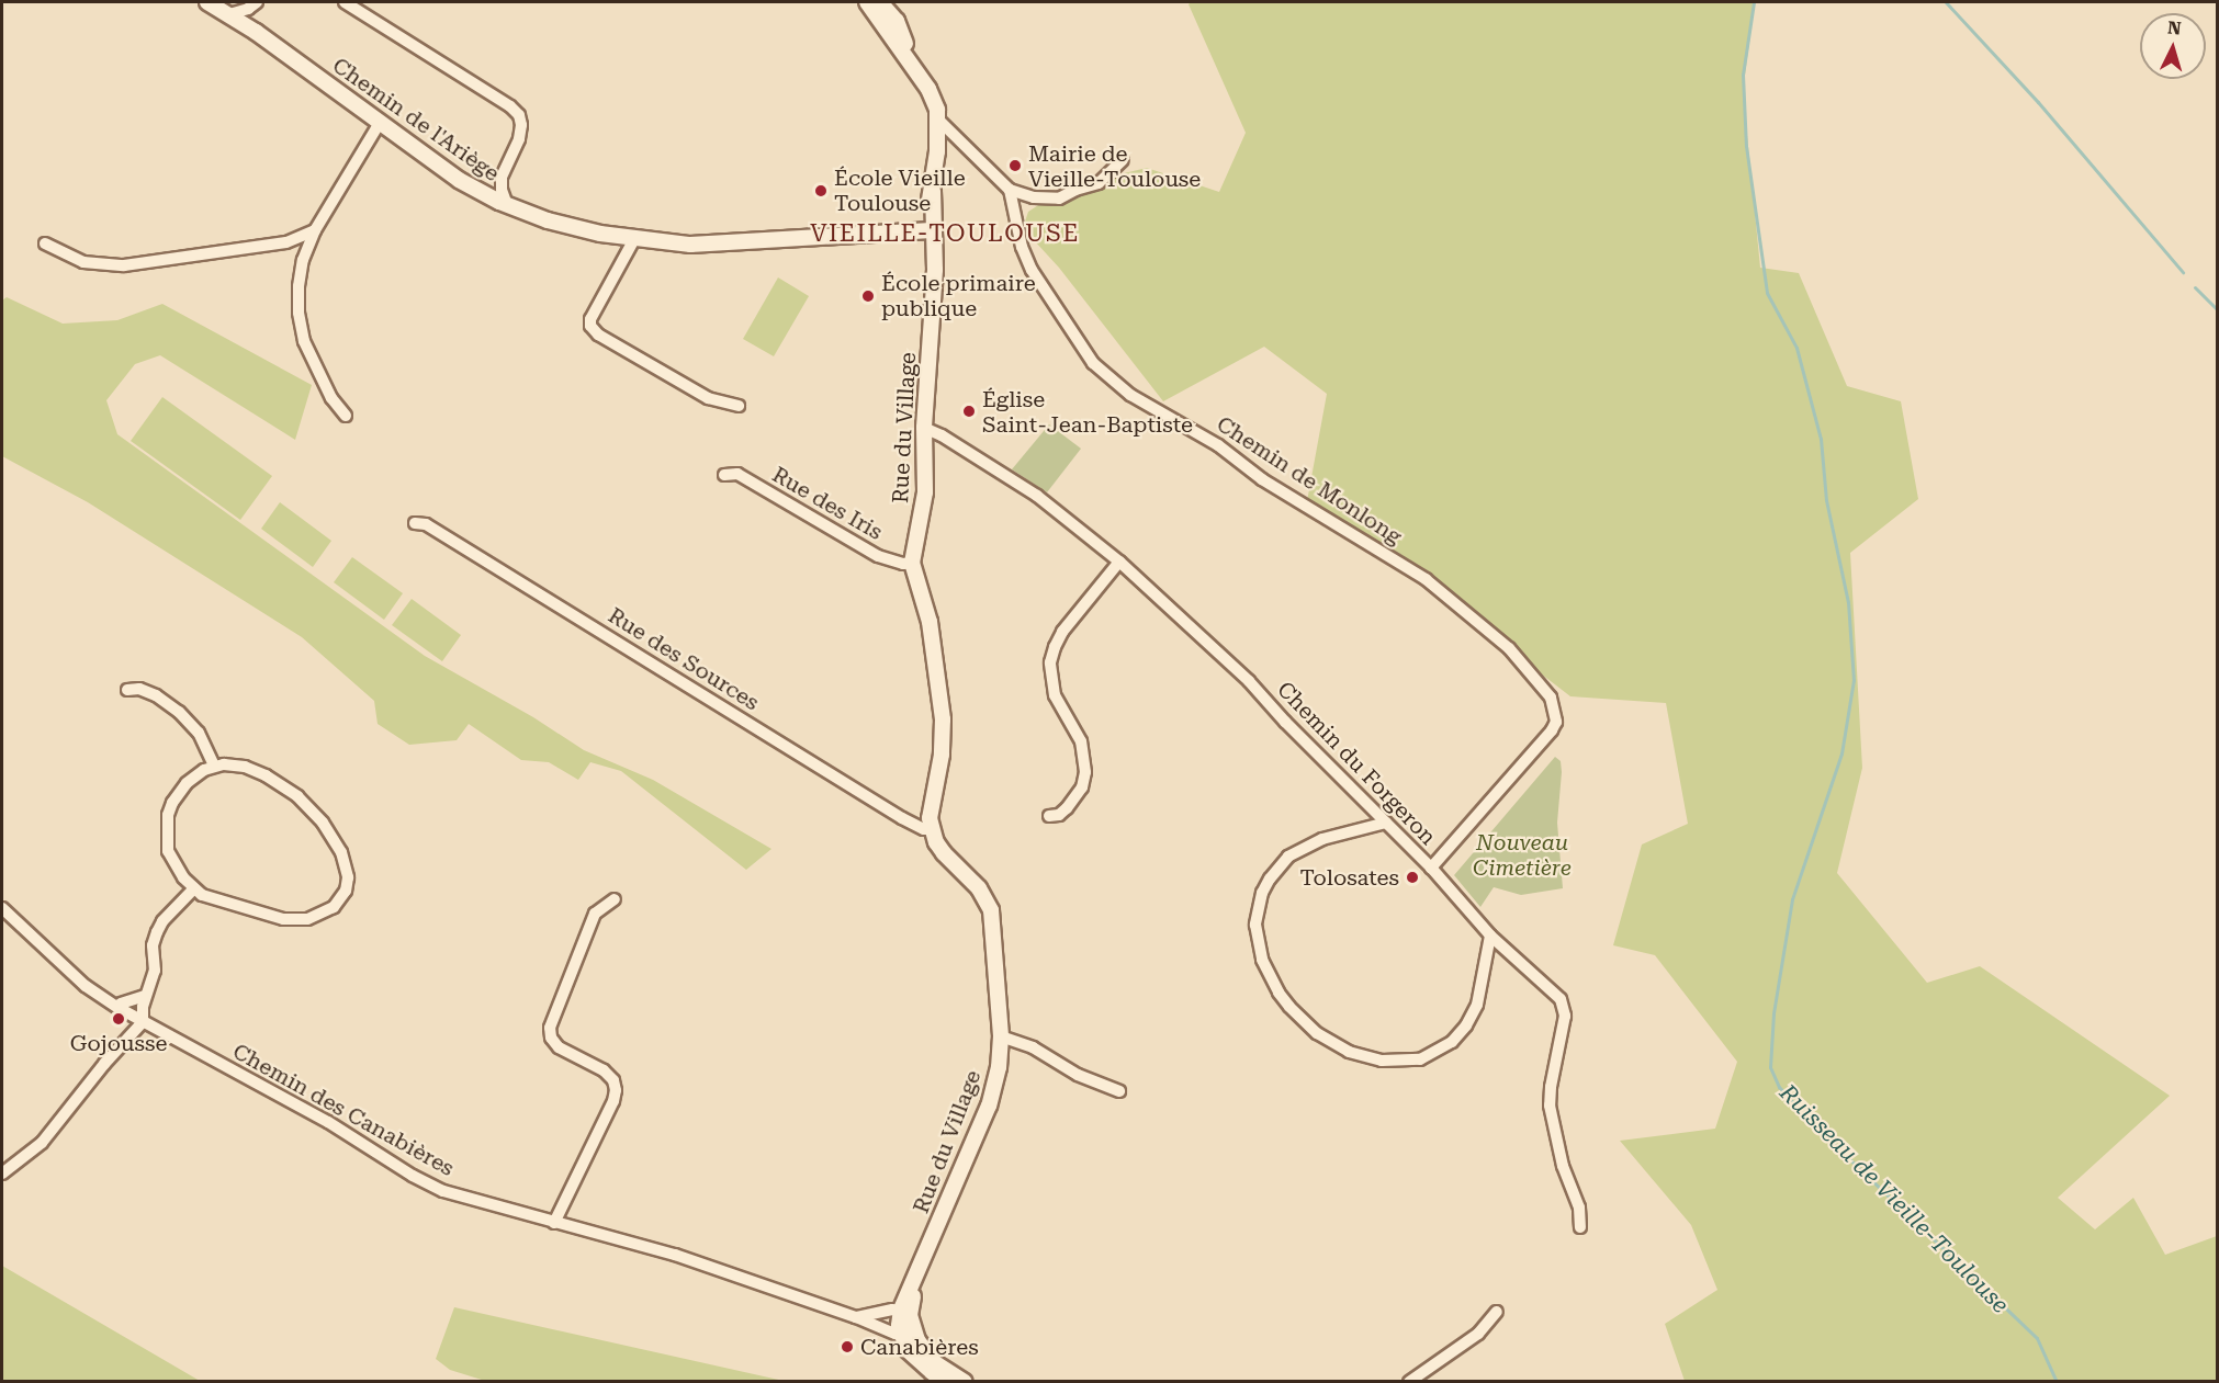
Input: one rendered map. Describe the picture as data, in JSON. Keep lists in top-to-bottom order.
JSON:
{
  "streets": {
    "street": [
      "Chemin de l'Ariège",
      "Rue du Village",
      "Chemin de Monlong",
      "Rue des Iris",
      "Rue des Sources",
      "Chemin du Forgeron",
      "Chemin des Canabières"
    ]
  },
  "crossings": [
    ["Chemin de l'Ariège", "Rue du Village"],
    ["Rue du Village", "Rue des Iris"],
    ["Rue du Village", "Rue des Sources"],
    ["Rue du Village", "Chemin du Forgeron"],
    ["Rue du Village", "Chemin des Canabières"],
    ["Chemin de Monlong", "Chemin du Forgeron"]
  ],
  "districts": ["VIEILLE-TOULOUSE"],
  "water": ["Ruisseau de Vieille-Toulouse"],
  "parks": ["Nouveau Cimetière"],
  "places": [
    "Mairie de Vieille-Toulouse",
    "École Vieille Toulouse",
    "École primaire publique",
    "Église Saint-Jean-Baptiste",
    "Tolosates",
    "Gojousse",
    "Canabières"
  ],
  "north": "top"
}
